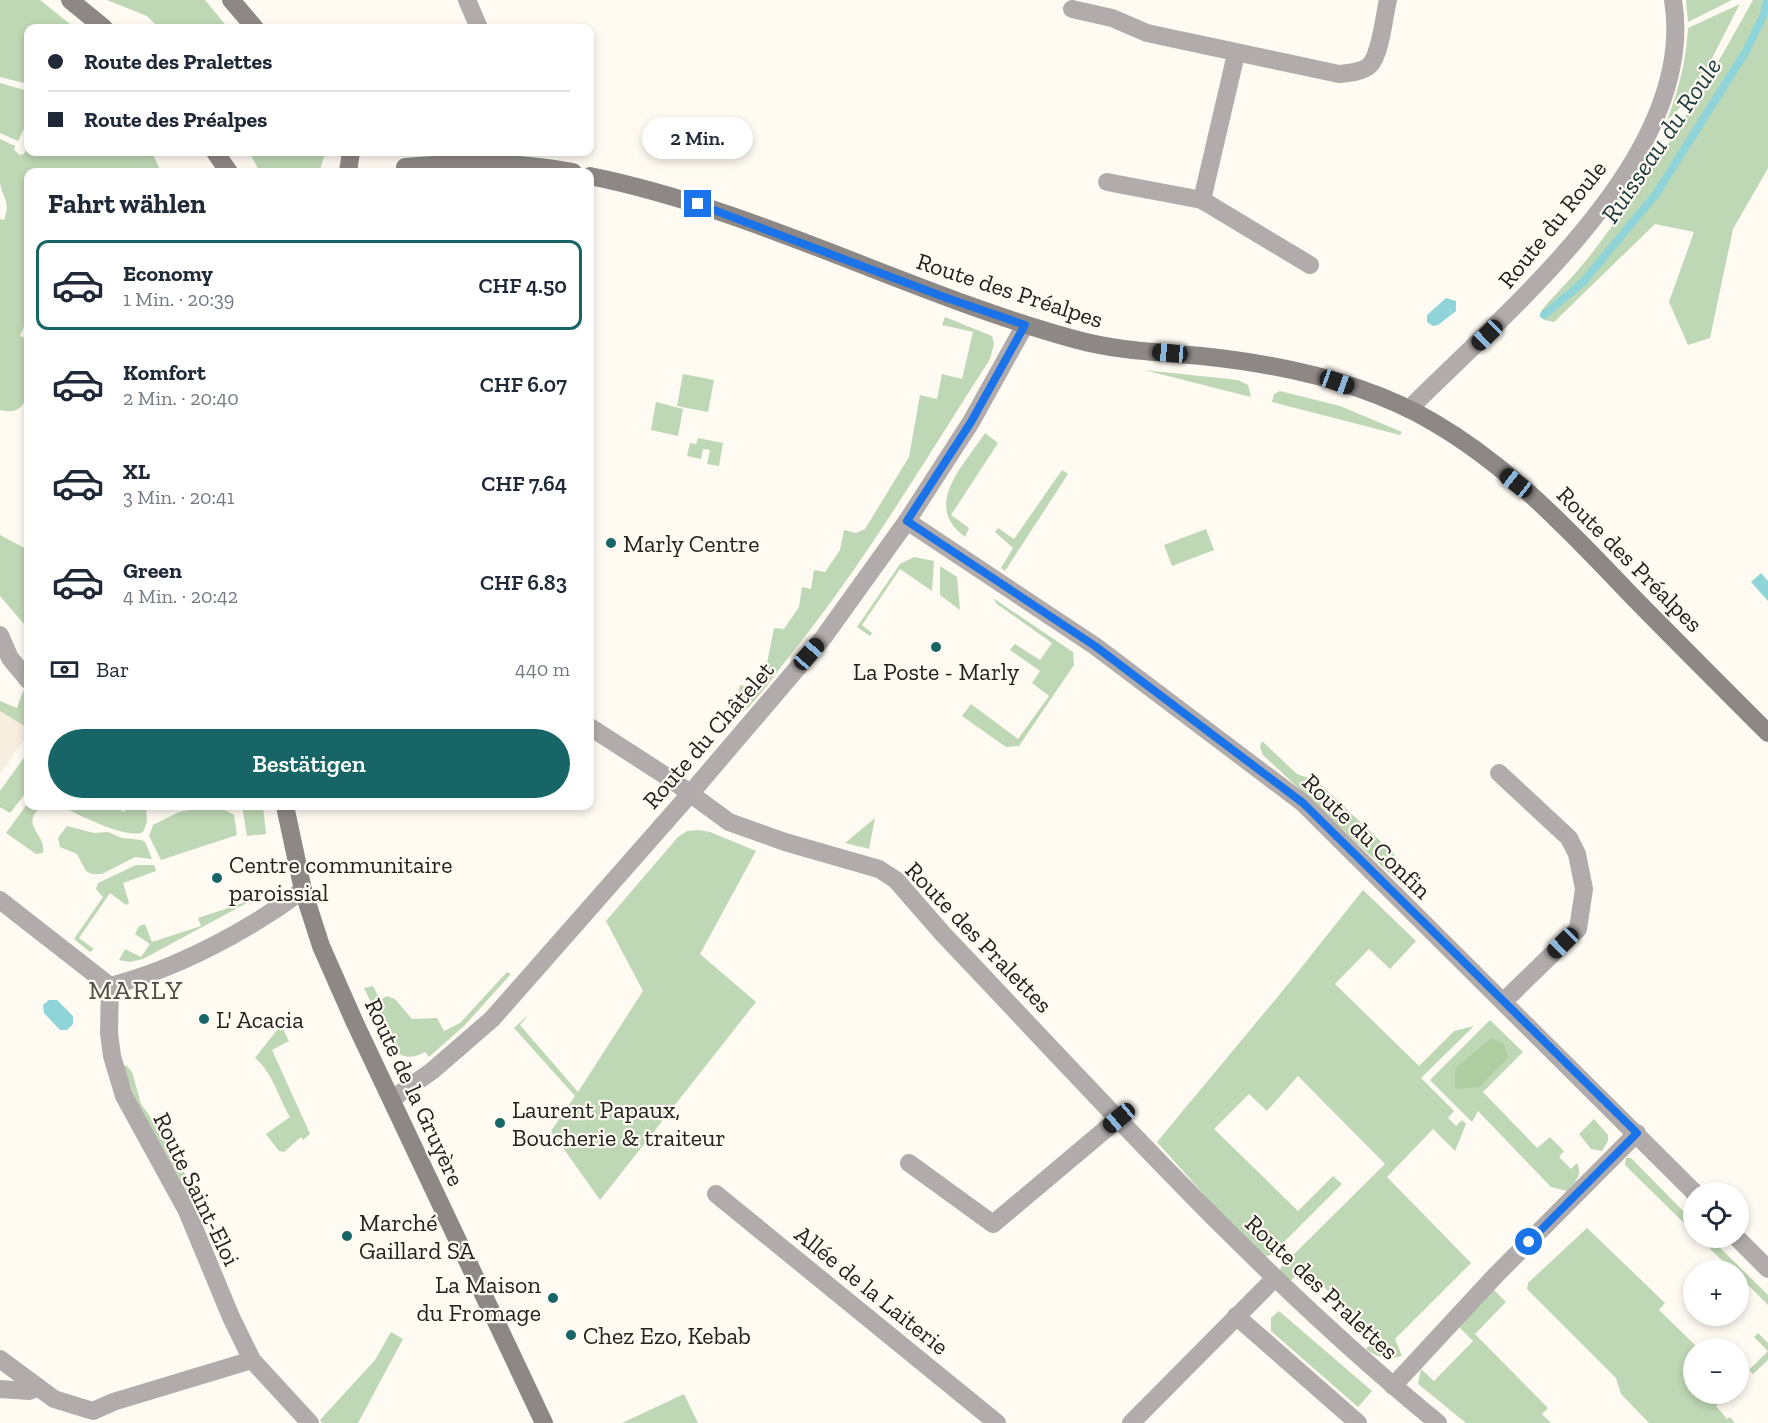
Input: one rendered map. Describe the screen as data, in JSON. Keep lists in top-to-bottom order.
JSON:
{
  "streets": {
    "main road": ["Route des Préalpes", "Route de la Gruyère"],
    "street": [
      "Route du Roule",
      "Route du Châtelet",
      "Route du Confin",
      "Route des Pralettes",
      "Route Saint-Eloi",
      "Allée de la Laiterie"
    ]
  },
  "crossings": [
    ["Route du Roule", "Route des Préalpes"],
    ["Route des Préalpes", "Route du Châtelet"],
    ["Route du Châtelet", "Route du Confin"],
    ["Route du Châtelet", "Route des Pralettes"],
    ["Route du Châtelet", "Route de la Gruyère"],
    ["Route du Confin", "Route des Pralettes"]
  ],
  "districts": ["MARLY"],
  "water": ["Ruisseau du Roule"],
  "places": [
    "Marly Centre",
    "La Poste - Marly",
    "Centre communitaire paroissial",
    "L' Acacia",
    "Laurent Papaux, Boucherie & traiteur",
    "Marché Gaillard SA",
    "La Maison du Fromage",
    "Chez Ezo, Kebab"
  ],
  "page": {
    "banner": ["Route des Pralettes", "Route des Préalpes"],
    "bubble": "2 Min.",
    "heading": "Fahrt wählen",
    "list": [
      {
        "name": "Economy",
        "note": "1 Min. · 20:39",
        "value": "CHF 4.50"
      },
      {
        "name": "Komfort",
        "note": "2 Min. · 20:40",
        "value": "CHF 6.07"
      },
      {
        "name": "XL",
        "note": "3 Min. · 20:41",
        "value": "CHF 7.64"
      },
      {
        "name": "Green",
        "note": "4 Min. · 20:42",
        "value": "CHF 6.83"
      }
    ],
    "pay": ["Bar", "440 m"],
    "buttons": "Bestätigen",
    "map_buttons": ["+", "−"]
  }
}
